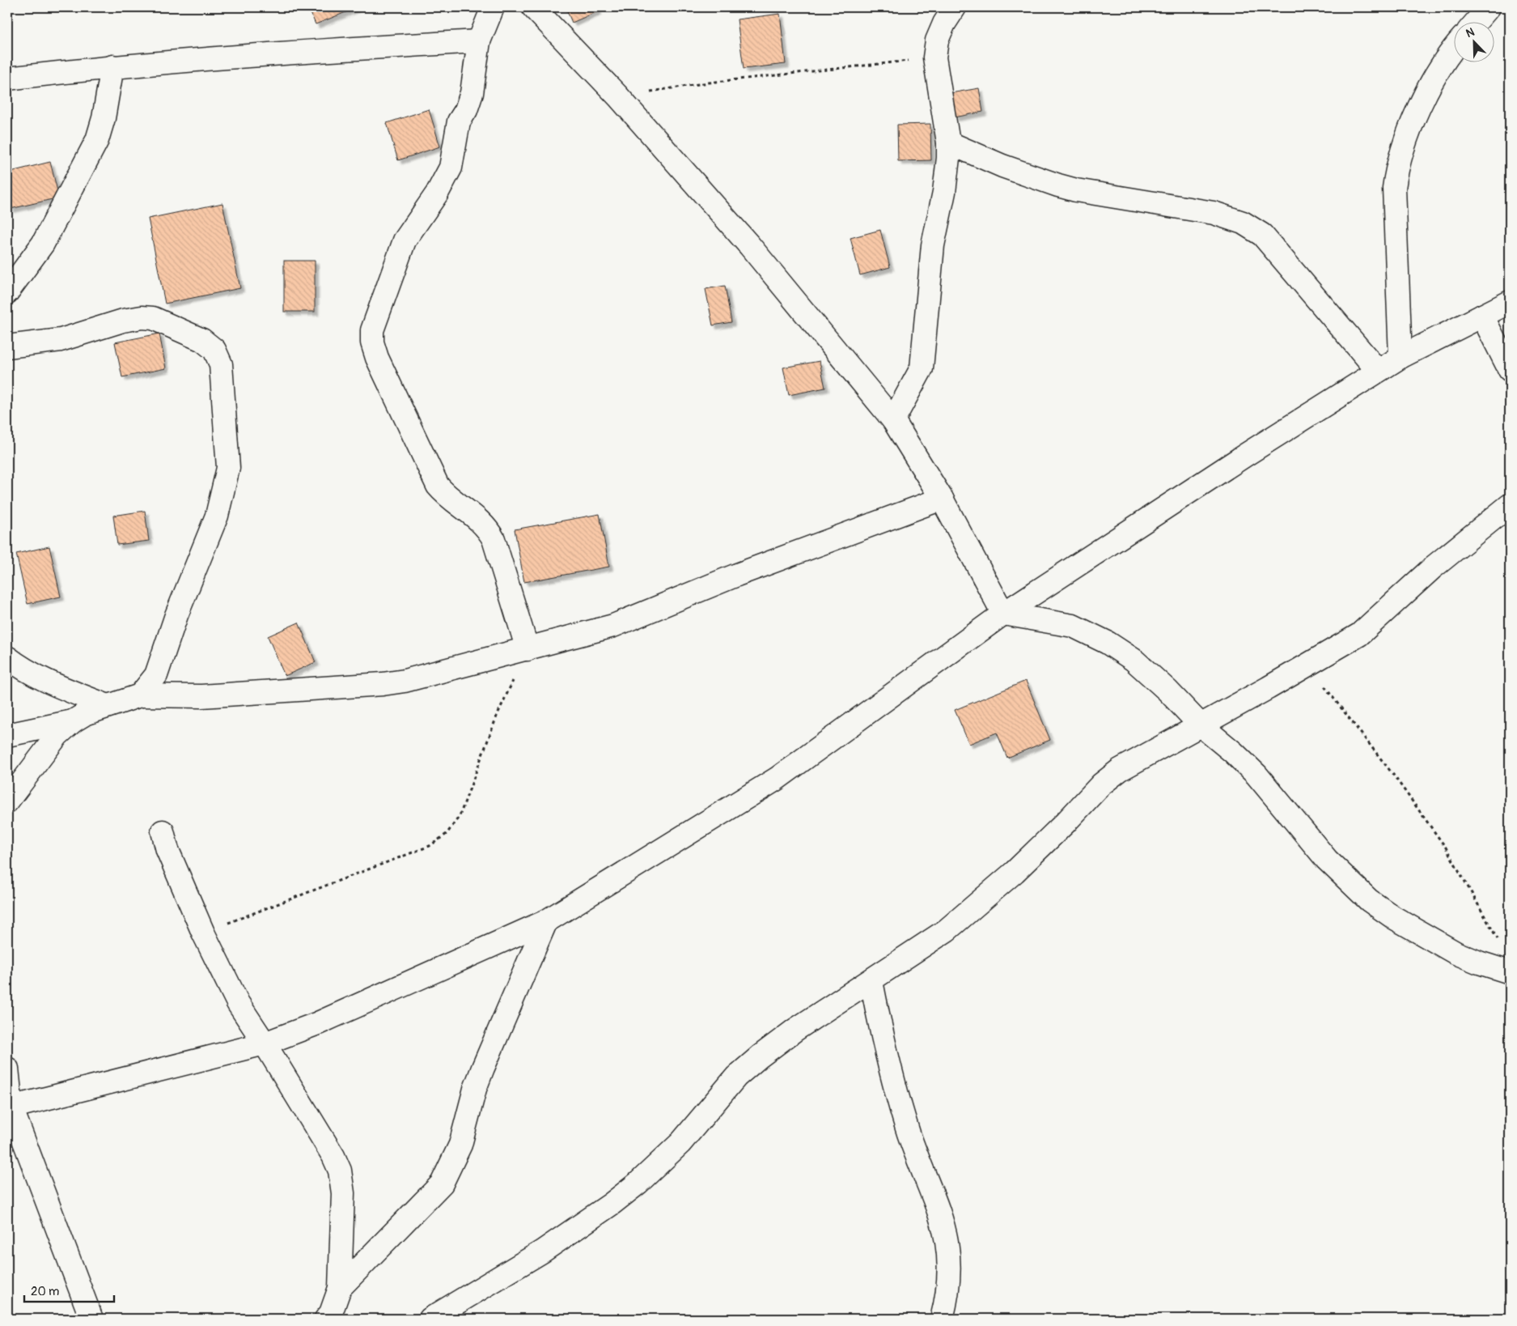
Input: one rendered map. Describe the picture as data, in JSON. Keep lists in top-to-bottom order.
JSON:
{
  "scale_bar": "20 m",
  "north": "top left"
}
